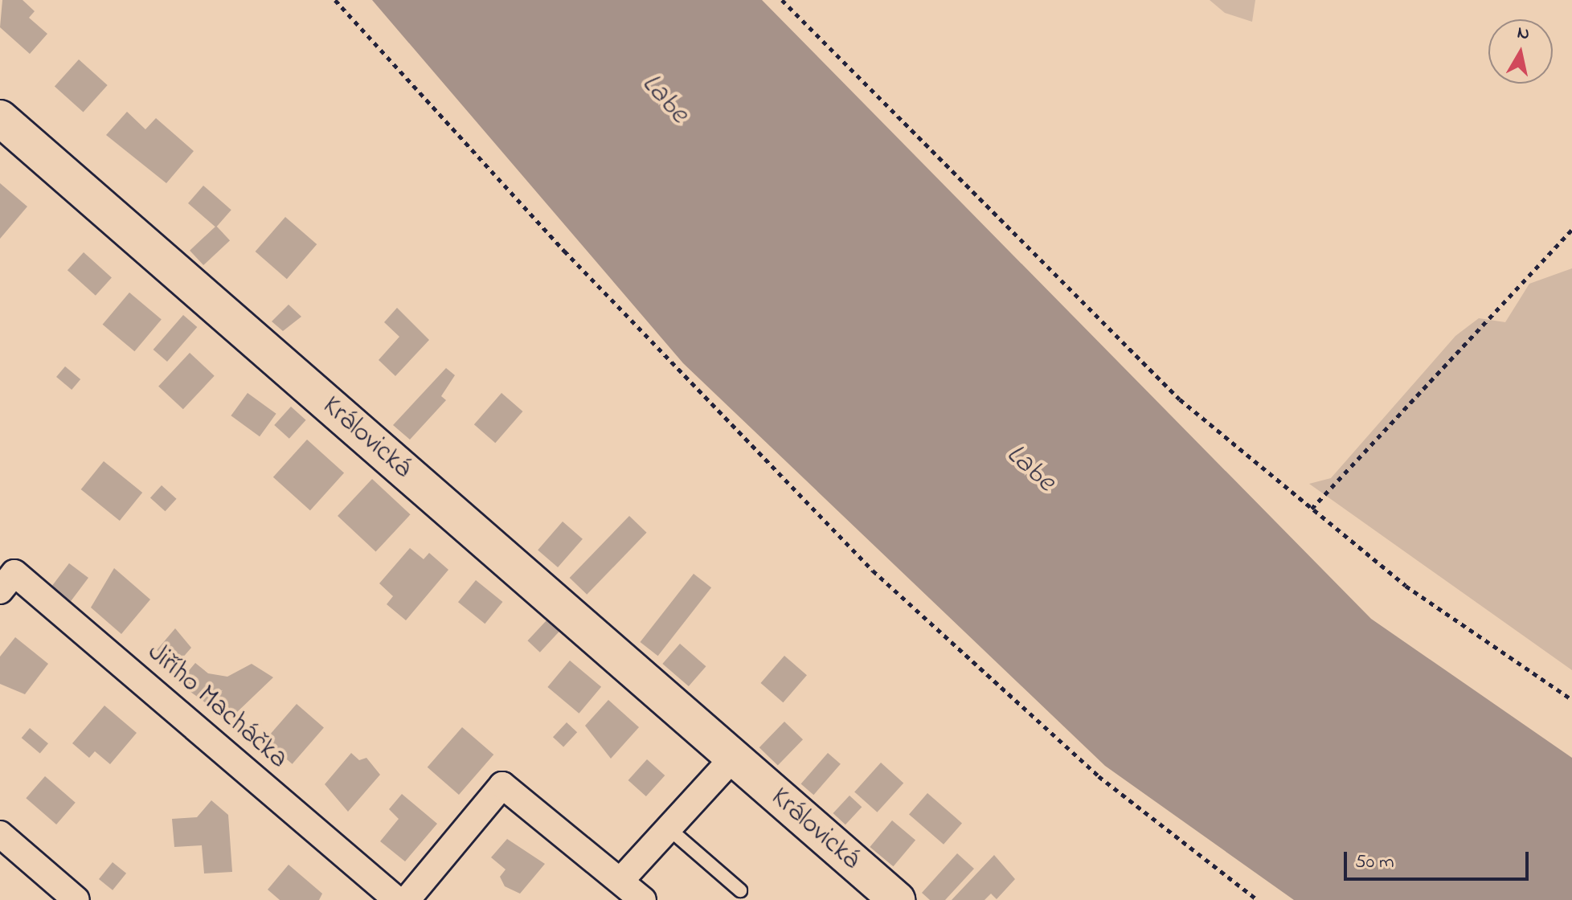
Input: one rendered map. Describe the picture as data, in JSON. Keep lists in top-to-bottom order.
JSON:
{
  "streets": {
    "main road": ["Královická"],
    "street": ["Jiřího Macháčka"]
  },
  "water": ["Labe"],
  "scale_bar": "50 m",
  "north": "top"
}
